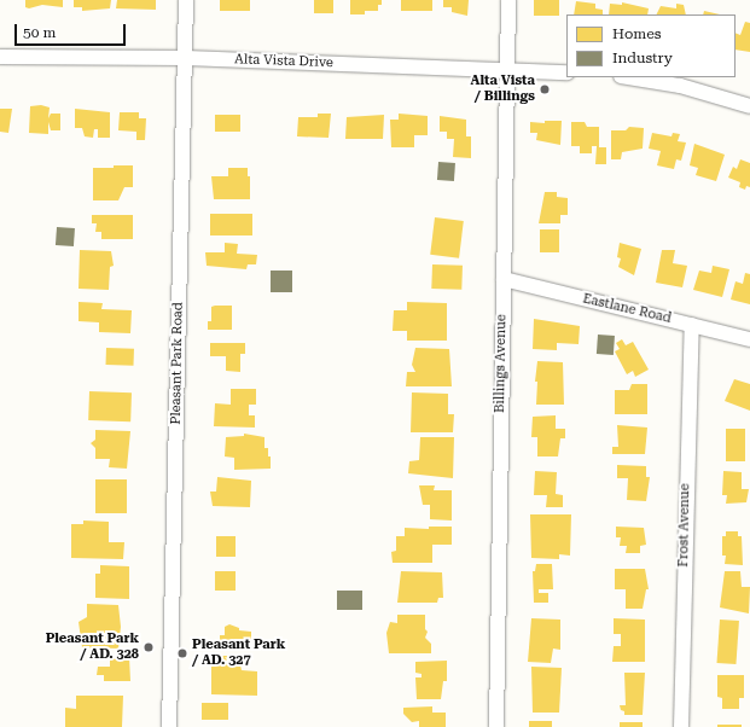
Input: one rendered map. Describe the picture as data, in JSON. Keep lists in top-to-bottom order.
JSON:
{
  "streets": {
    "street": [
      "Alta Vista Drive",
      "Eastlane Road",
      "Pleasant Park Road",
      "Billings Avenue",
      "Frost Avenue"
    ]
  },
  "crossings": [
    ["Alta Vista Drive", "Pleasant Park Road"],
    ["Alta Vista Drive", "Billings Avenue"],
    ["Eastlane Road", "Billings Avenue"],
    ["Eastlane Road", "Frost Avenue"]
  ],
  "places": ["Alta Vista / Billings", "Pleasant Park / AD. 328", "Pleasant Park / AD. 327"],
  "legend": ["Homes", "Industry"],
  "scale_bar": "50 m"
}
